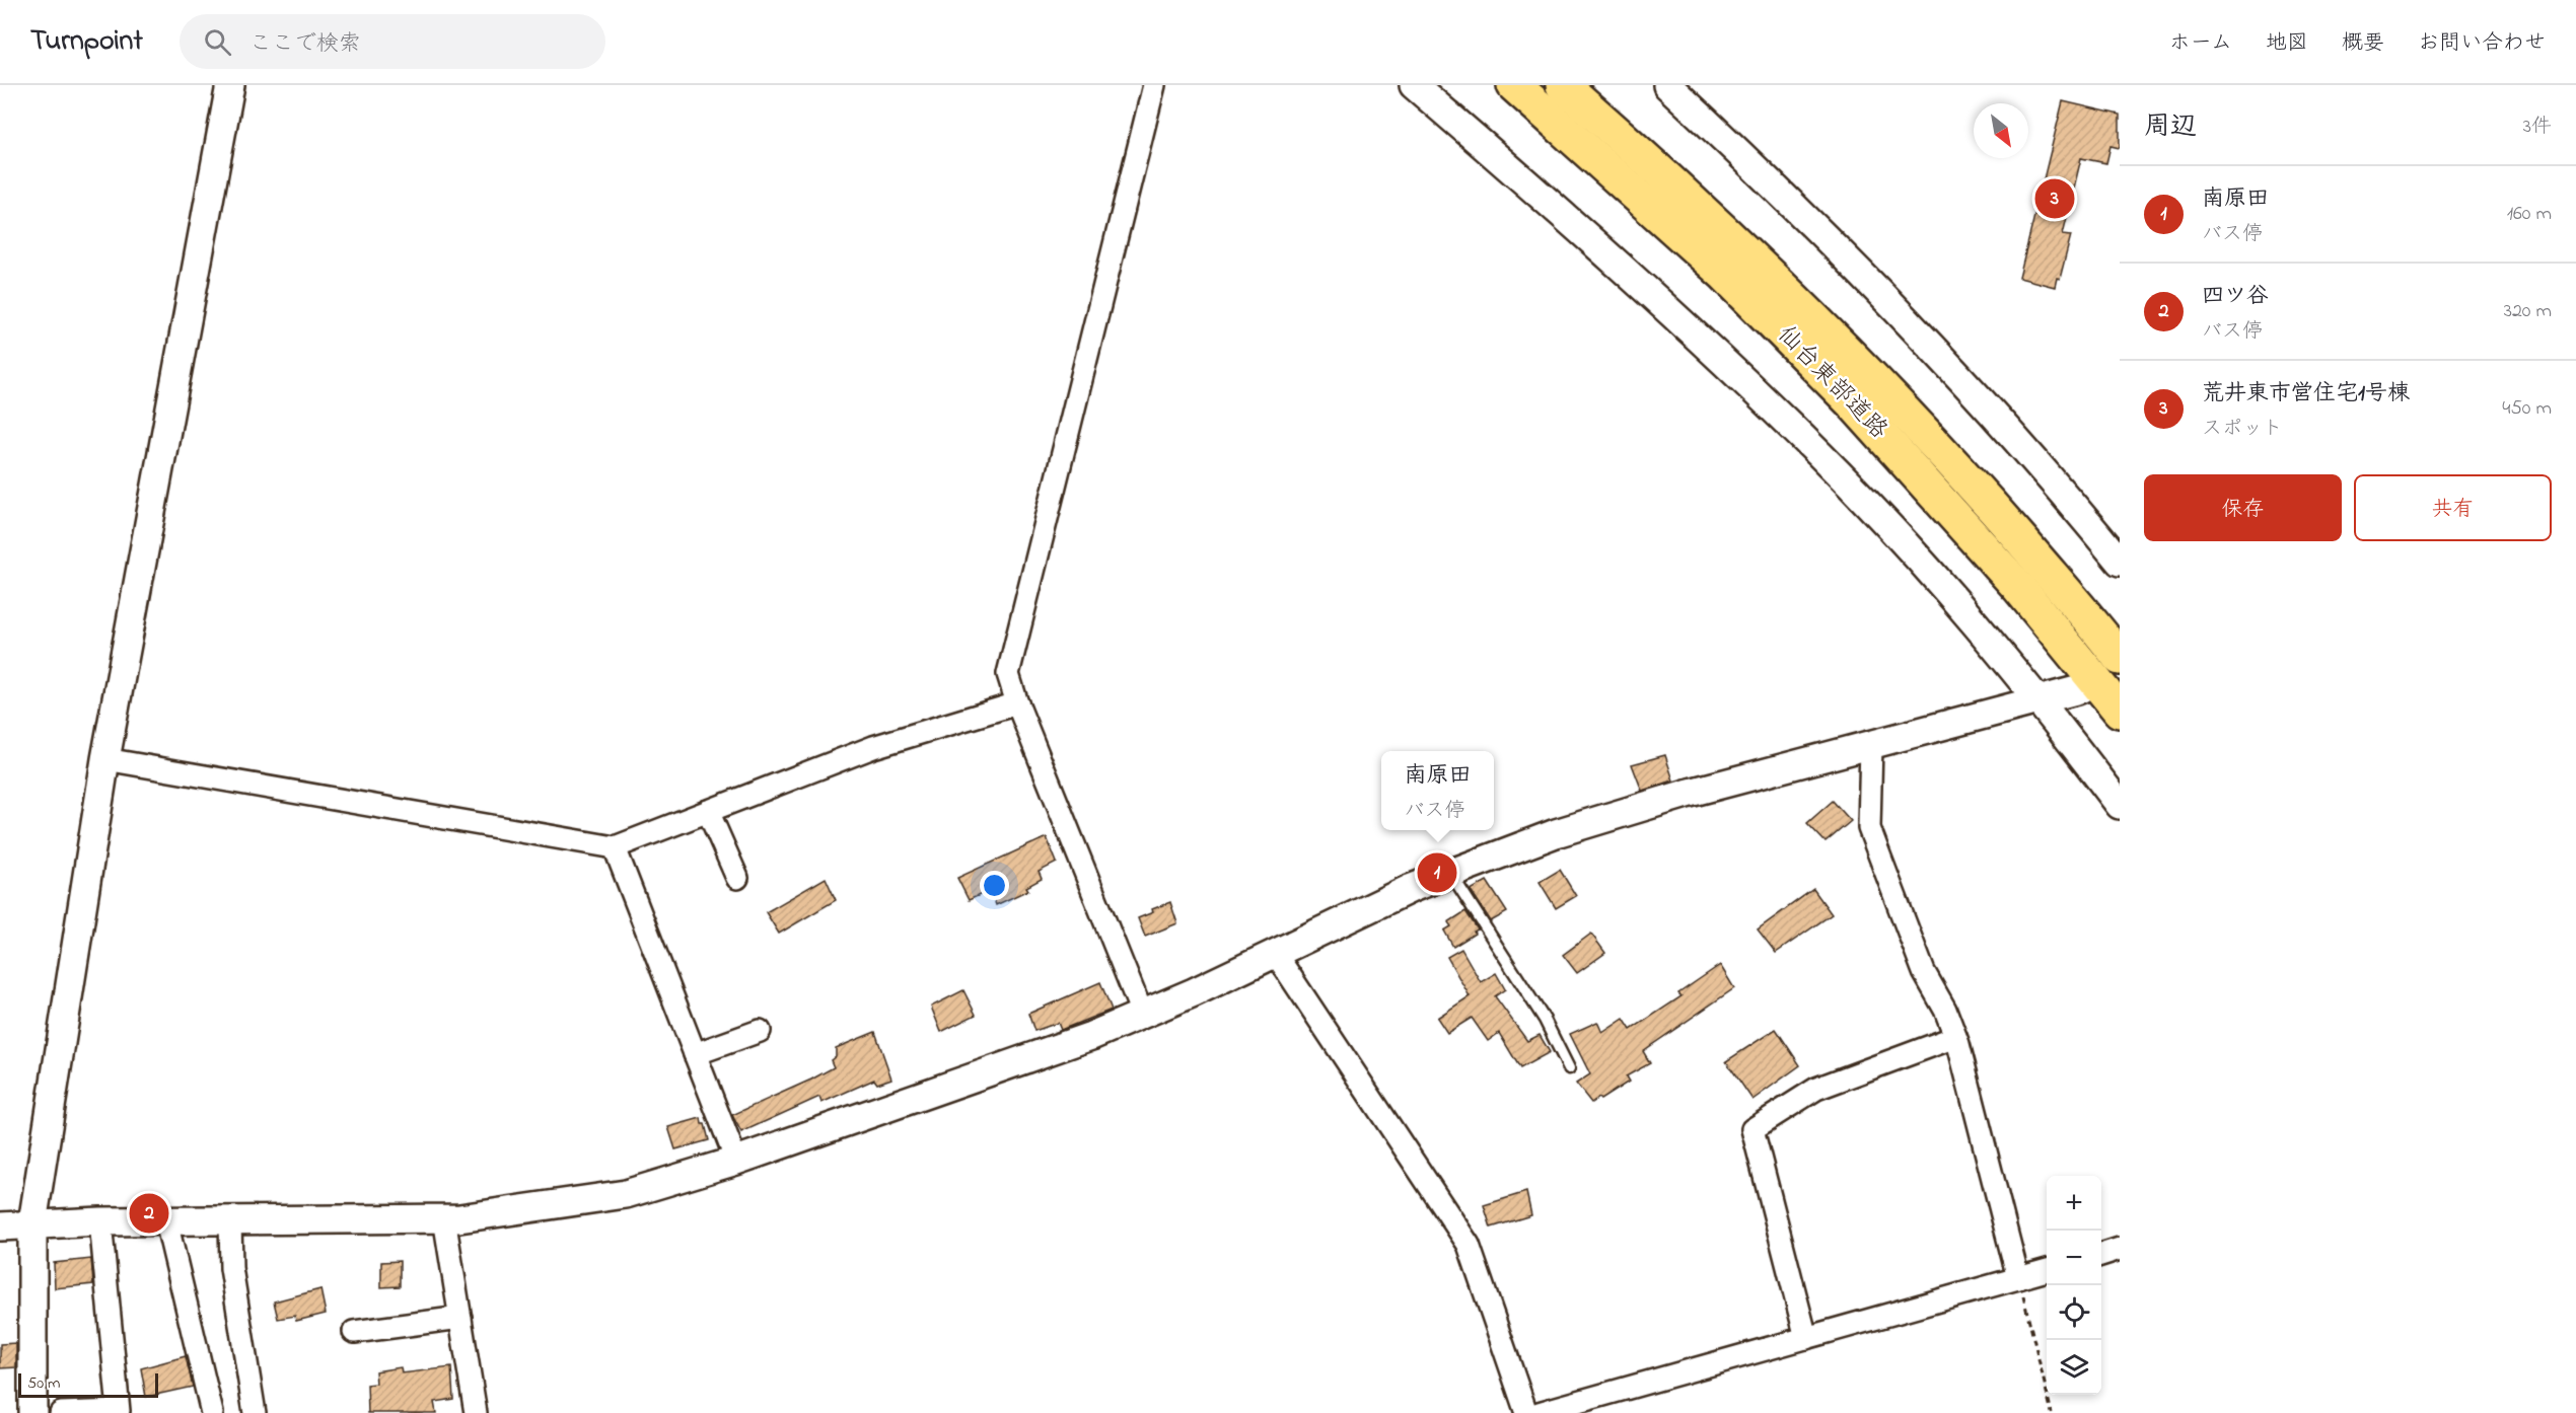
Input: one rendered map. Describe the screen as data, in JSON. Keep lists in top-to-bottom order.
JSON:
{
  "streets": {
    "highway": ["仙台東部道路"]
  },
  "scale_bar": "50 m",
  "north": "bottom right",
  "page": {
    "header": "Turnpoint",
    "search": "ここで検索",
    "nav": [
      "ホーム",
      "地図",
      "概要",
      "お問い合わせ"
    ],
    "heading": ["周辺", "3件"],
    "list": [
      {
        "mark": "1",
        "name": "南原田",
        "note": "バス停",
        "value": "160 m"
      },
      {
        "mark": "2",
        "name": "四ツ谷",
        "note": "バス停",
        "value": "320 m"
      },
      {
        "mark": "3",
        "name": "荒井東市営住宅1号棟",
        "note": "スポット",
        "value": "450 m"
      }
    ],
    "pins": ["3", "1", "2"],
    "buttons": ["保存", "共有"],
    "popup": ["南原田", "バス停"],
    "map_buttons": ["+", "−"],
    "scale": "50 m"
  }
}
